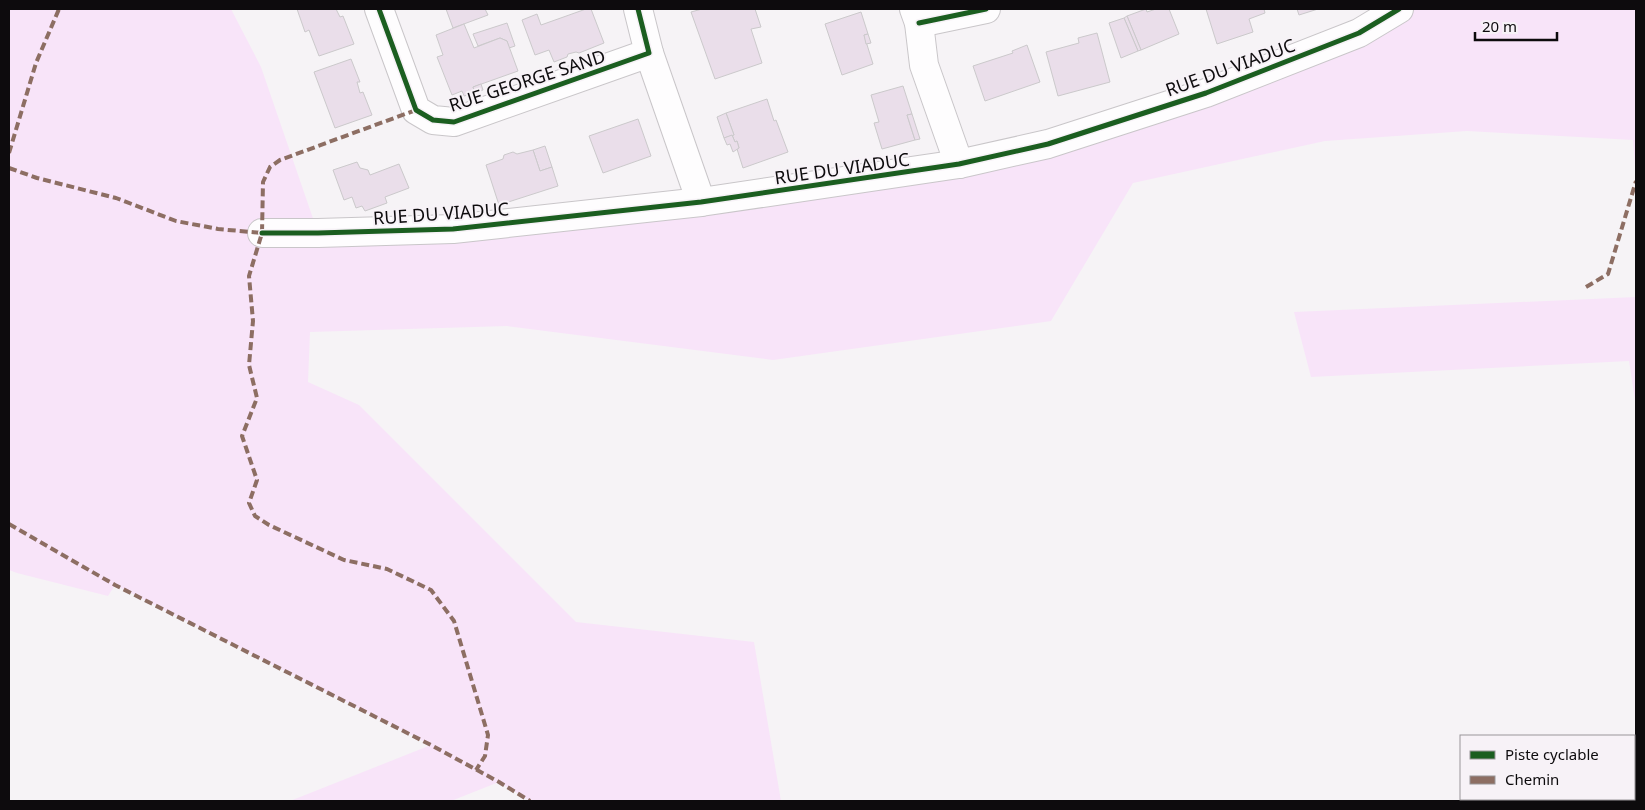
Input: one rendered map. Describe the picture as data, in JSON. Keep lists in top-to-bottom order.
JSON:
{
  "streets": {
    "street": ["RUE DU VIADUC", "RUE GEORGE SAND"]
  },
  "legend": ["Piste cyclable", "Chemin"],
  "scale_bar": "20 m"
}
